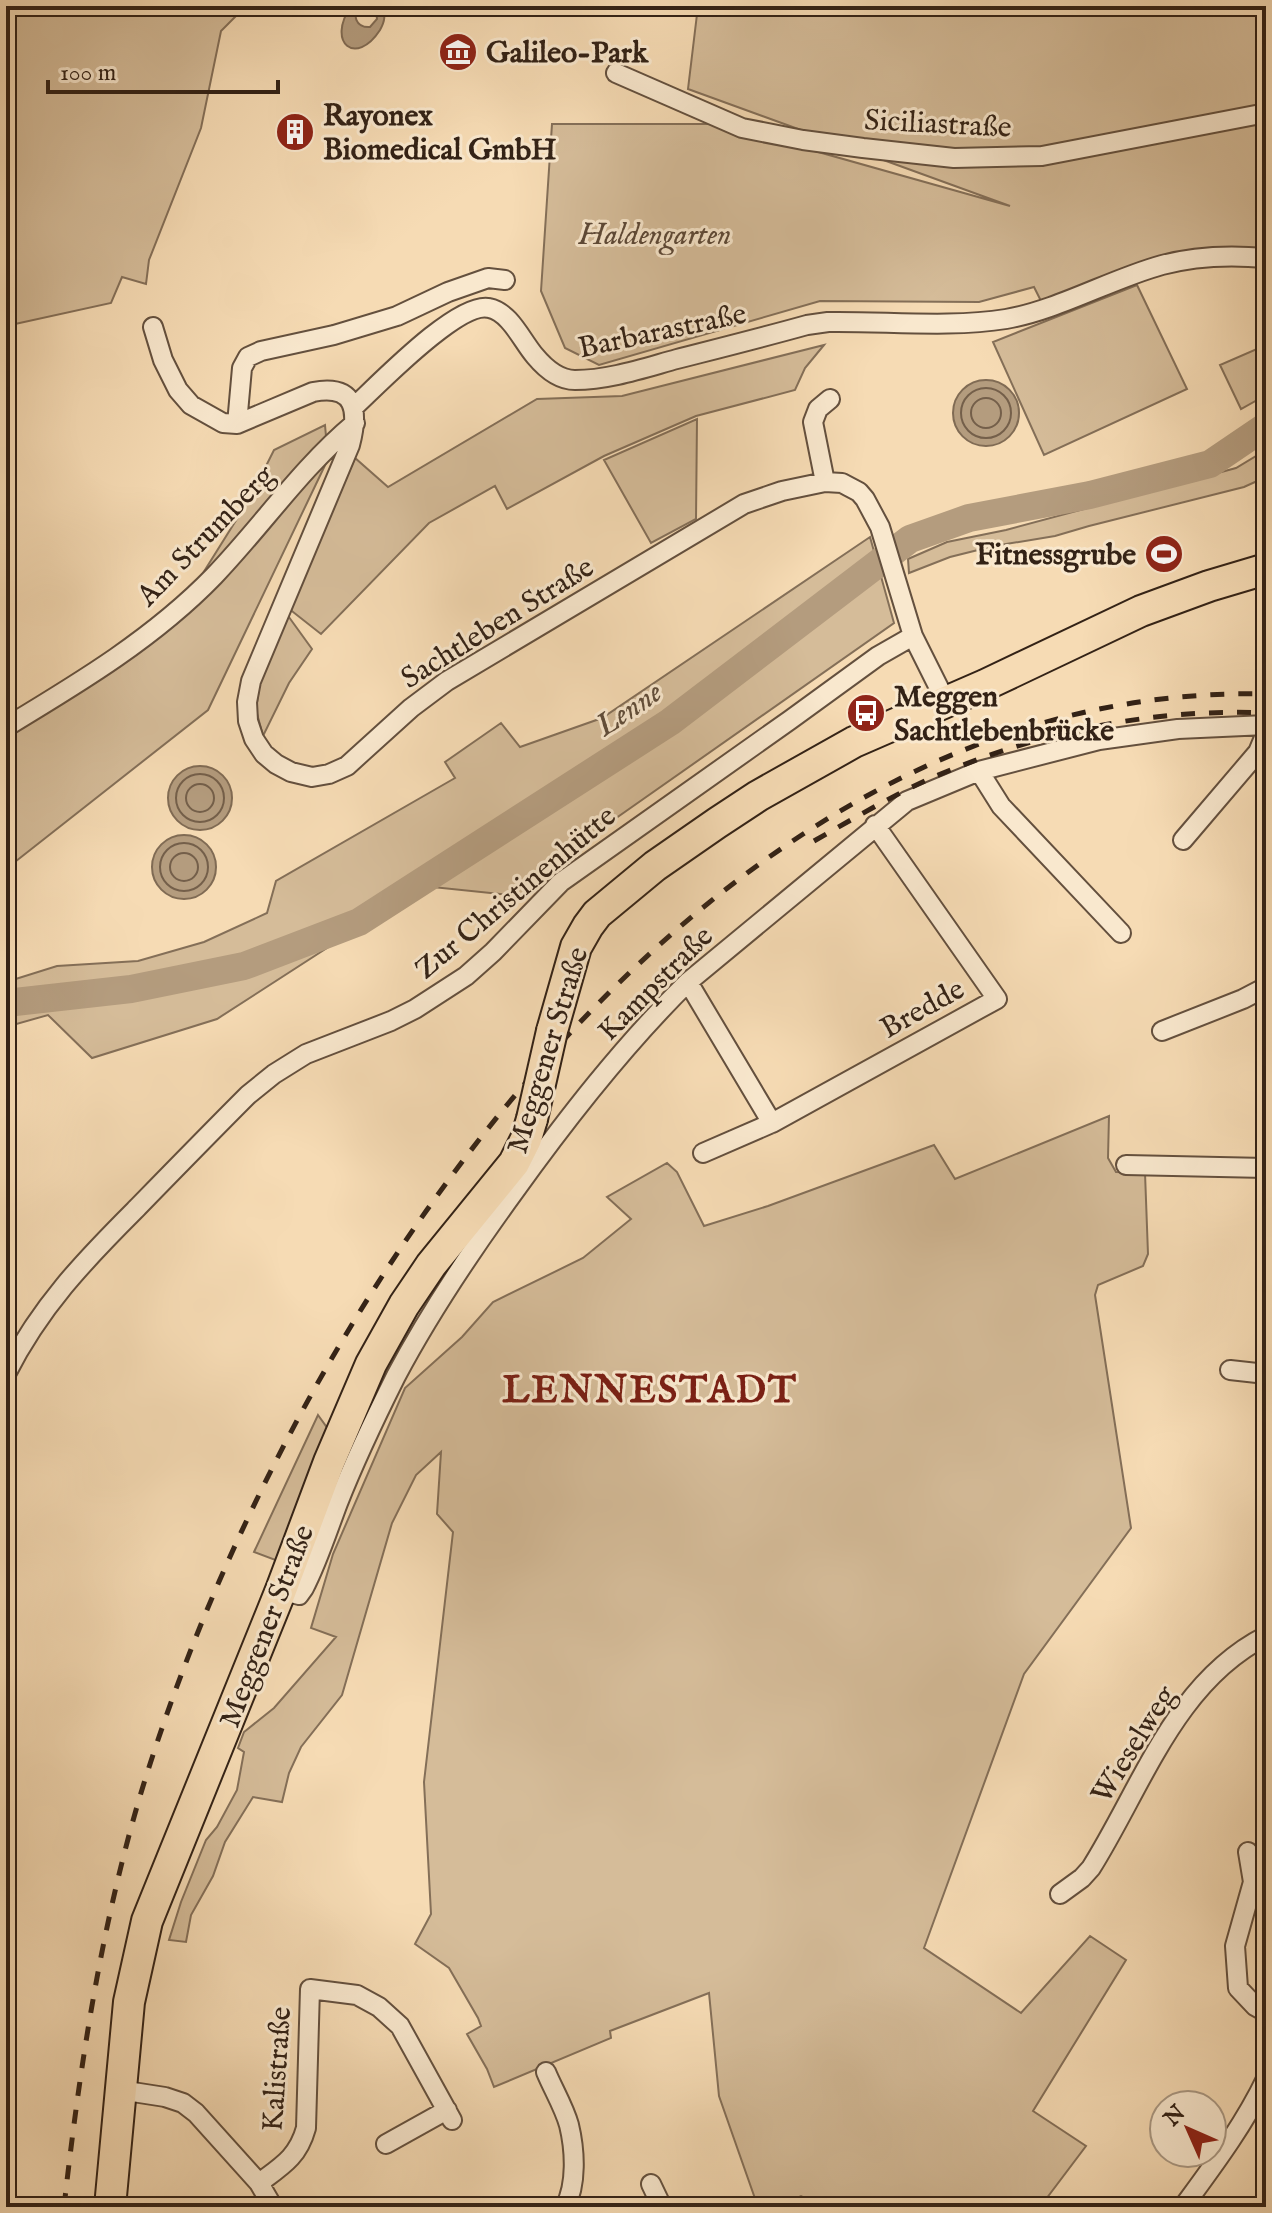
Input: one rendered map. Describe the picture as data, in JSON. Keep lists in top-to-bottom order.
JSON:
{
  "streets": {
    "main road": ["Meggener Straße"],
    "street": [
      "Siciliastraße",
      "Barbarastraße",
      "Am Strumberg",
      "Sachtleben Straße",
      "Zur Christinenhütte",
      "Kampstraße",
      "Bredde",
      "Wieselweg",
      "Kalistraße"
    ]
  },
  "crossings": [
    ["Barbarastraße", "Am Strumberg"],
    ["Barbarastraße", "Sachtleben Straße"],
    ["Am Strumberg", "Sachtleben Straße"],
    ["Kampstraße", "Bredde"],
    ["Kampstraße", "Meggener Straße"]
  ],
  "districts": ["LENNESTADT"],
  "water": ["Lenne"],
  "parks": ["Haldengarten"],
  "places": {
    "museum": ["Galileo-Park"],
    "building": ["Rayonex Biomedical GmbH"],
    "sports": ["Fitnessgrube"],
    "bus stop": ["Meggen Sachtlebenbrücke"]
  },
  "scale_bar": "100 m",
  "north": "top left"
}
